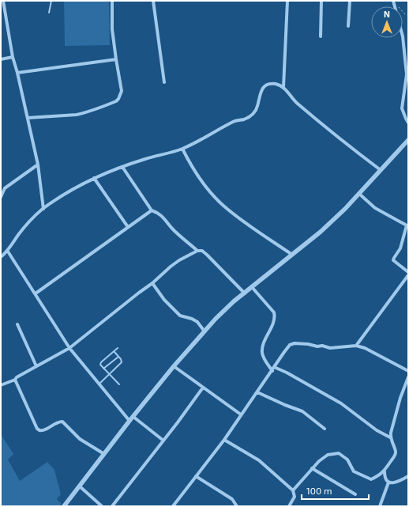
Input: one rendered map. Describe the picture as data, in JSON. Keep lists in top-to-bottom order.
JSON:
{
  "scale_bar": "100 m",
  "north": "top"
}
